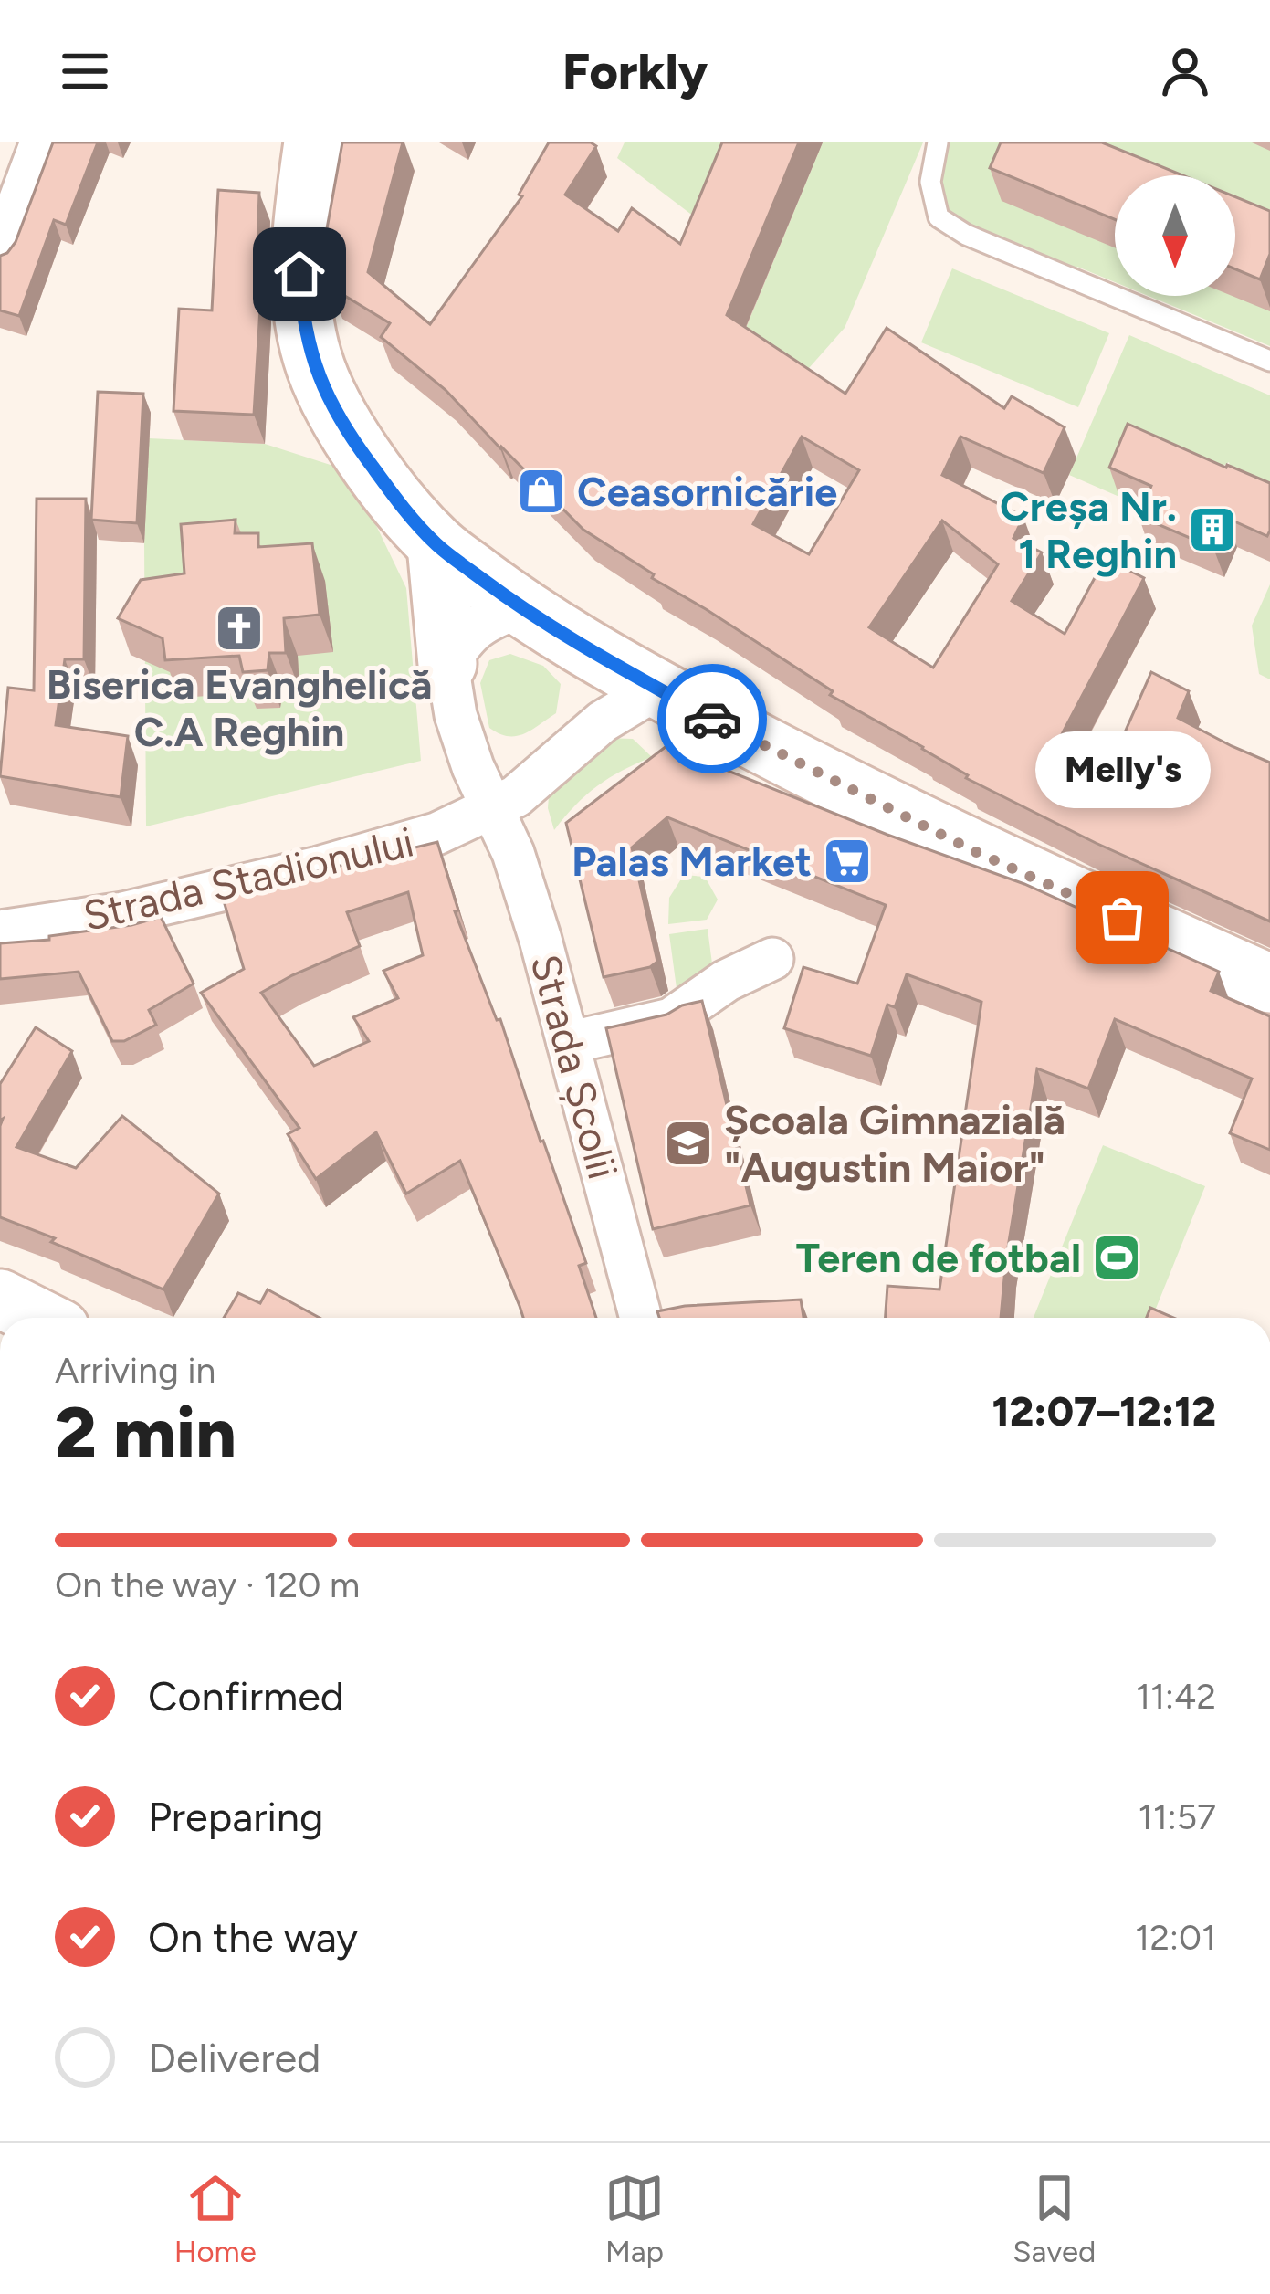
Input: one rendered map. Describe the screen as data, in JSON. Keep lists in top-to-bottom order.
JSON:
{
  "streets": {
    "street": ["Strada Stadionului", "Strada Școlii"]
  },
  "crossings": [
    ["Strada Stadionului", "Strada Școlii"]
  ],
  "places": {
    "shop": ["Ceasornicărie"],
    "building": ["Creșa Nr. 1 Reghin"],
    "church": ["Biserica Evanghelică C.A Reghin"],
    "supermarket": ["Palas Market"],
    "other": ["Melly's"],
    "school or university": ["Școala Gimnazială \"Augustin Maior\""],
    "sports": ["Teren de fotbal"]
  },
  "north": "bottom",
  "page": {
    "header": "Forkly",
    "bubble": "Melly's",
    "heading": ["2 min", "Arriving in", "12:07–12:12"],
    "bar": "On the way · 120 m",
    "list": [
      ["Confirmed", "11:42"],
      ["Preparing", "11:57"],
      ["On the way", "12:01"],
      "Delivered"
    ],
    "tabs": ["Home", "Map", "Saved"]
  }
}
